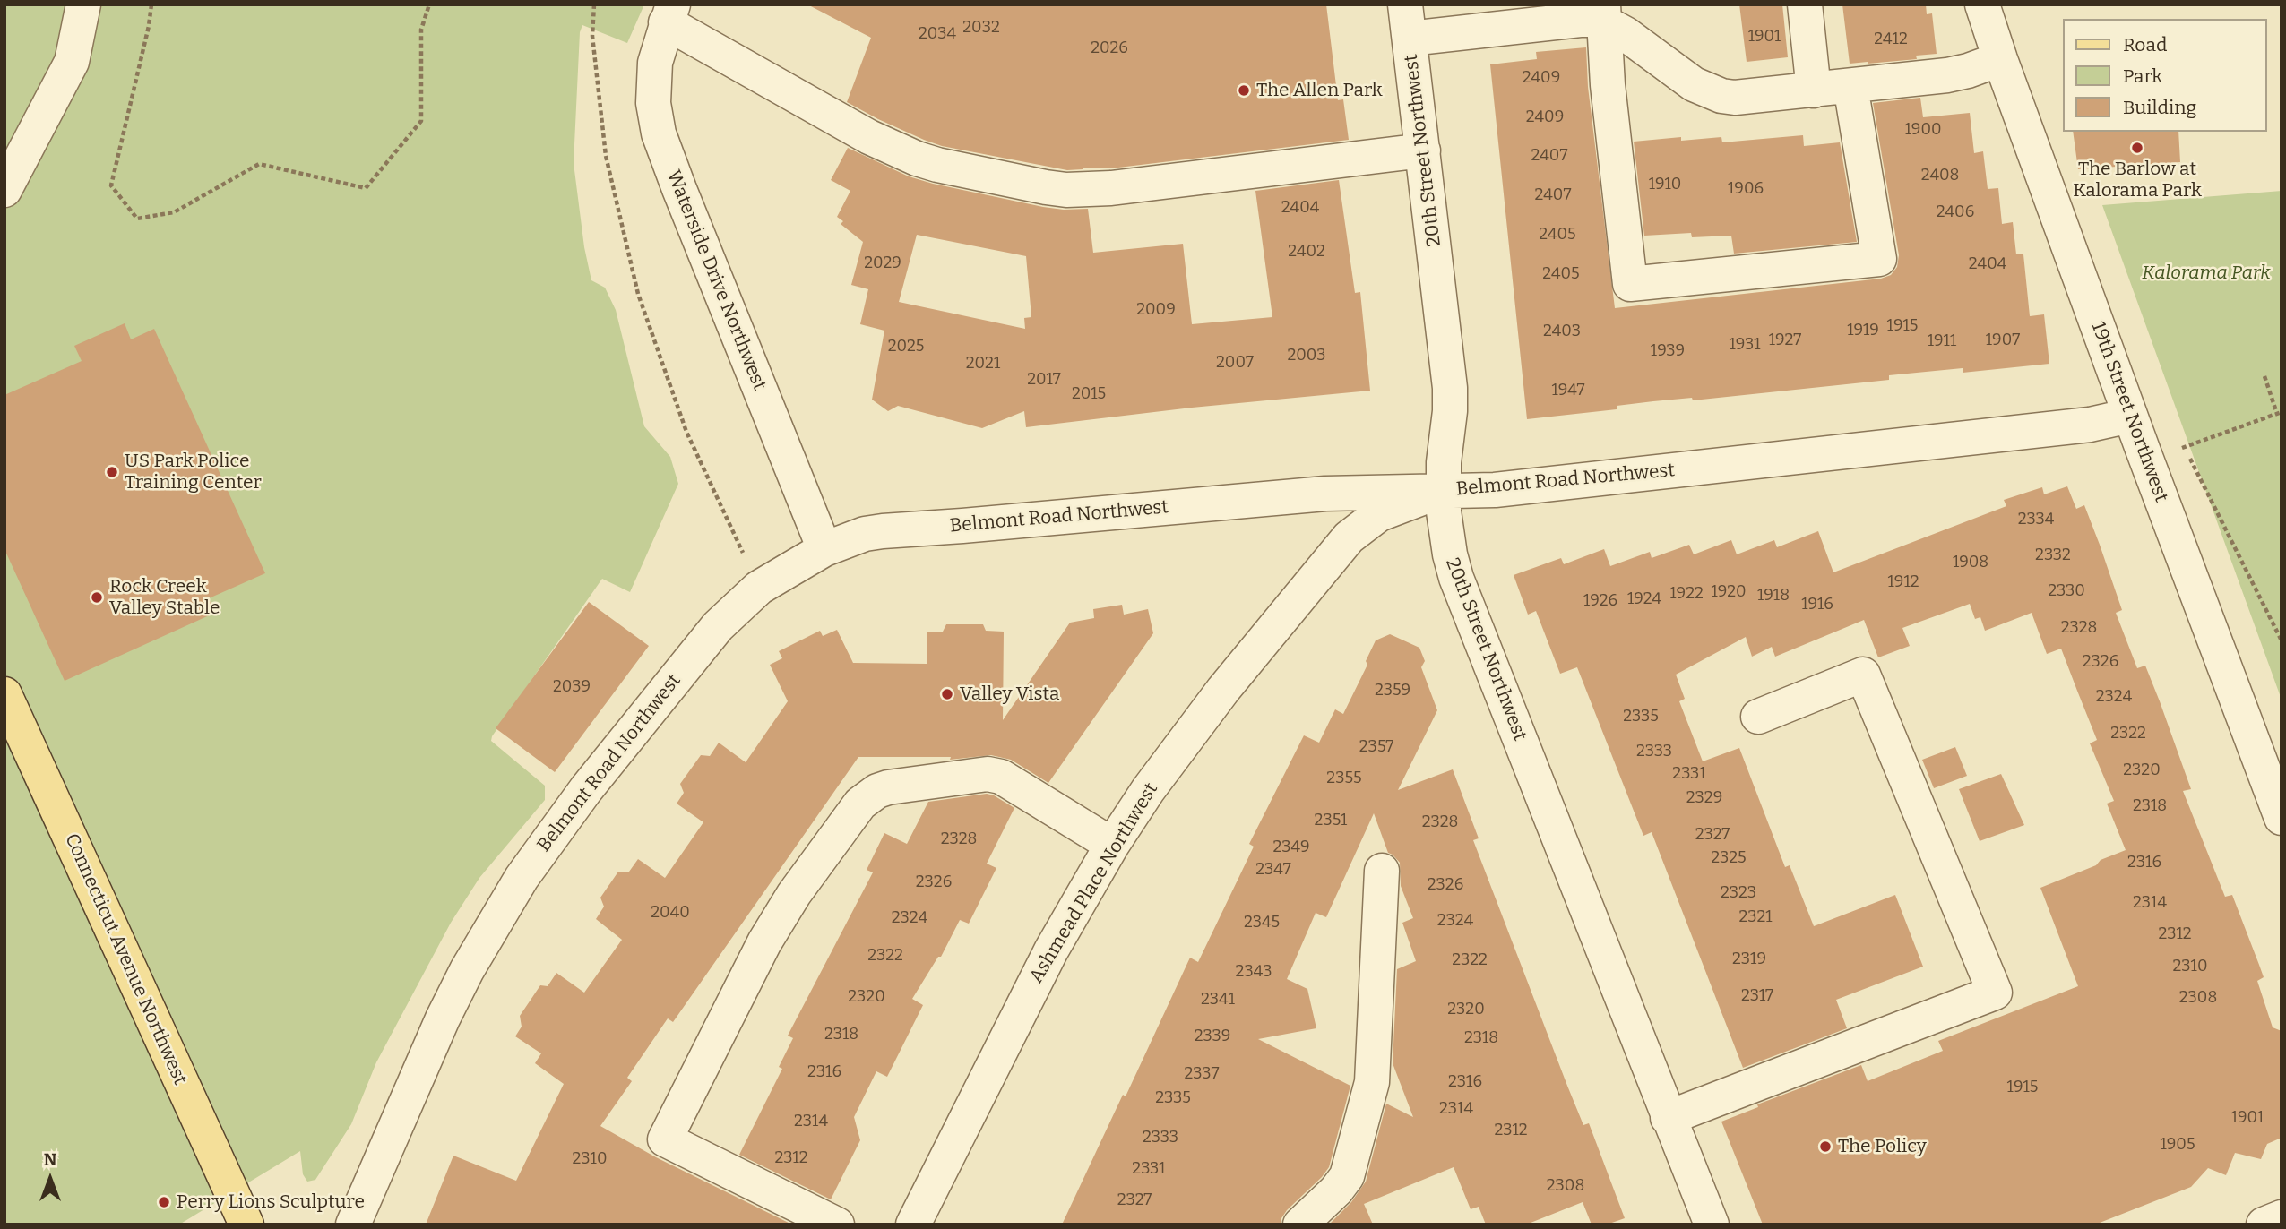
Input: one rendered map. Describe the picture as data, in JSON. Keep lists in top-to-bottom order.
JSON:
{
  "streets": {
    "main road": ["Connecticut Avenue Northwest"],
    "street": [
      "20th Street Northwest",
      "Waterside Drive Northwest",
      "19th Street Northwest",
      "Belmont Road Northwest",
      "Ashmead Place Northwest"
    ]
  },
  "crossings": [
    ["20th Street Northwest", "Belmont Road Northwest"],
    ["20th Street Northwest", "Ashmead Place Northwest"],
    ["Waterside Drive Northwest", "Belmont Road Northwest"],
    ["19th Street Northwest", "Belmont Road Northwest"],
    ["Belmont Road Northwest", "Ashmead Place Northwest"]
  ],
  "parks": ["Kalorama Park"],
  "places": [
    "The Allen Park",
    "The Barlow at Kalorama Park",
    "US Park Police Training Center",
    "Rock Creek Valley Stable",
    "Valley Vista",
    "The Policy",
    "Perry Lions Sculpture"
  ],
  "house_numbers": [
    "2032",
    "2034",
    "1901",
    "2412",
    "2026",
    "2409",
    "2409",
    "1900",
    "2407",
    "2408",
    "1910",
    "1906",
    "2407",
    "2404",
    "2406",
    "2405",
    "2402",
    "2029",
    "2404",
    "2405",
    "2009",
    "1915",
    "1919",
    "2403",
    "1927",
    "1907",
    "1911",
    "1931",
    "2025",
    "1939",
    "2003",
    "2007",
    "2021",
    "2017",
    "1947",
    "2015",
    "2334",
    "2332",
    "1908",
    "1912",
    "2330",
    "1920",
    "1922",
    "1918",
    "1924",
    "1926",
    "1916",
    "2328",
    "2326",
    "2039",
    "2359",
    "2324",
    "2335",
    "2322",
    "2357",
    "2333",
    "2320",
    "2331",
    "2355",
    "2329",
    "2318",
    "2351",
    "2328",
    "2327",
    "2328",
    "2349",
    "2325",
    "2316",
    "2347",
    "2326",
    "2326",
    "2323",
    "2314",
    "2040",
    "2321",
    "2324",
    "2324",
    "2345",
    "2312",
    "2322",
    "2319",
    "2322",
    "2310",
    "2343",
    "2317",
    "2320",
    "2308",
    "2341",
    "2320",
    "2318",
    "2339",
    "2318",
    "2316",
    "2337",
    "2316",
    "1915",
    "2335",
    "2314",
    "1901",
    "2314",
    "2312",
    "2333",
    "1905",
    "2312",
    "2310",
    "2331",
    "2308",
    "2327"
  ],
  "legend": ["Road", "Park", "Building"],
  "north": "top"
}
